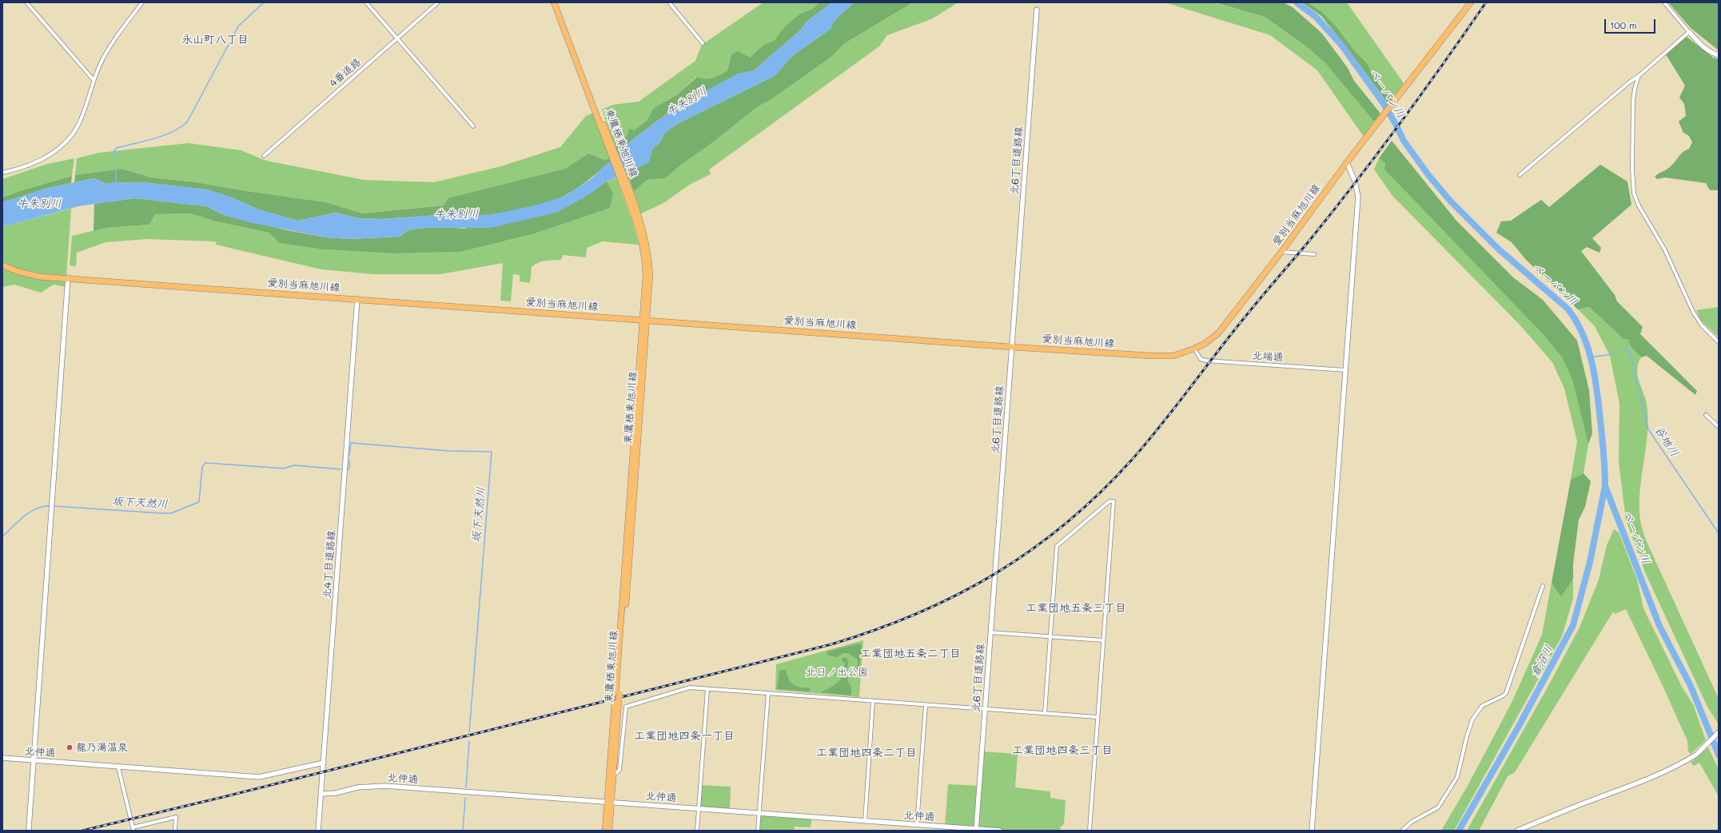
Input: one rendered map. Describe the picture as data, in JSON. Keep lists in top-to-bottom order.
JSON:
{
  "streets": {
    "main road": ["東鷹栖東旭川線", "愛別当麻旭川線"],
    "street": [
      "4番道路",
      "北6丁目道路線",
      "北端通",
      "北4丁目道路線",
      "北仲通"
    ]
  },
  "crossings": [
    ["東鷹栖東旭川線", "愛別当麻旭川線"],
    ["東鷹栖東旭川線", "北仲通"],
    ["北6丁目道路線", "愛別当麻旭川線"],
    ["北6丁目道路線", "北仲通"],
    ["愛別当麻旭川線", "北端通"],
    ["愛別当麻旭川線", "北4丁目道路線"],
    ["北4丁目道路線", "北仲通"]
  ],
  "districts": [
    "永山町八丁目",
    "工業団地五条三丁目",
    "工業団地五条二丁目",
    "工業団地四条一丁目",
    "工業団地四条三丁目",
    "工業団地四条二丁目"
  ],
  "water": [
    "ペーパン川",
    "牛朱別川",
    "谷地川",
    "坂下天然川",
    "倉沼川"
  ],
  "parks": ["北日ノ出公園"],
  "places": ["龍乃湯温泉"],
  "scale_bar": "100 m"
}
